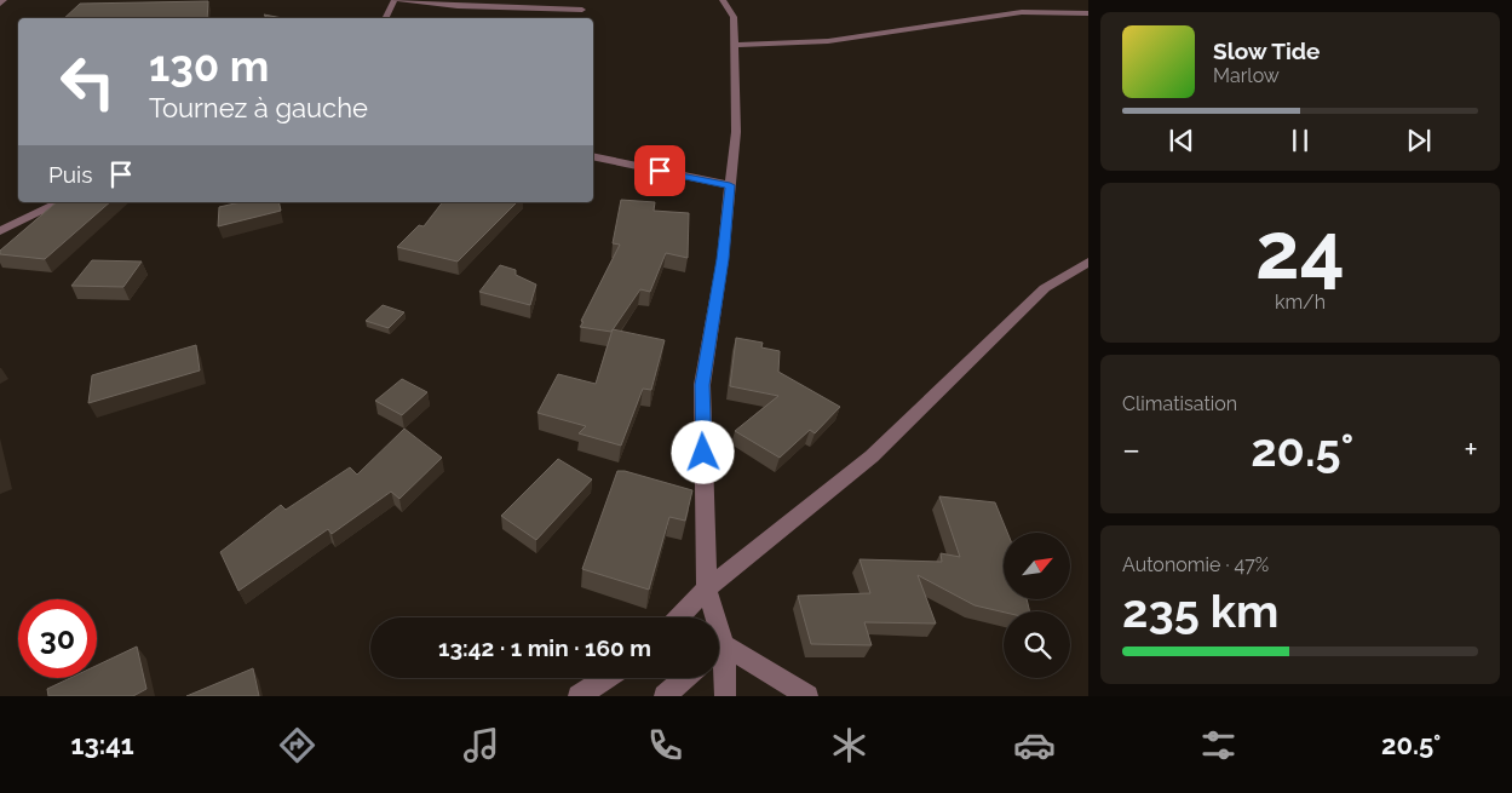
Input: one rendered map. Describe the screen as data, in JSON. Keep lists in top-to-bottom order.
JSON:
{
  "north": "top right",
  "page": {
    "turn": ["130 m", "Tournez à gauche"],
    "song": ["Slow Tide", "Marlow"],
    "then": "Puis",
    "tile": [
      ["24", "km/h"],
      "Climatisation",
      ["Autonomie · 47%", "235 km"]
    ],
    "heat": ["−", "20.5°", "+"],
    "limit": "30",
    "trip": "13:42 · 1 min · 160 m",
    "tabs": ["13:41", "20.5°"]
  }
}
